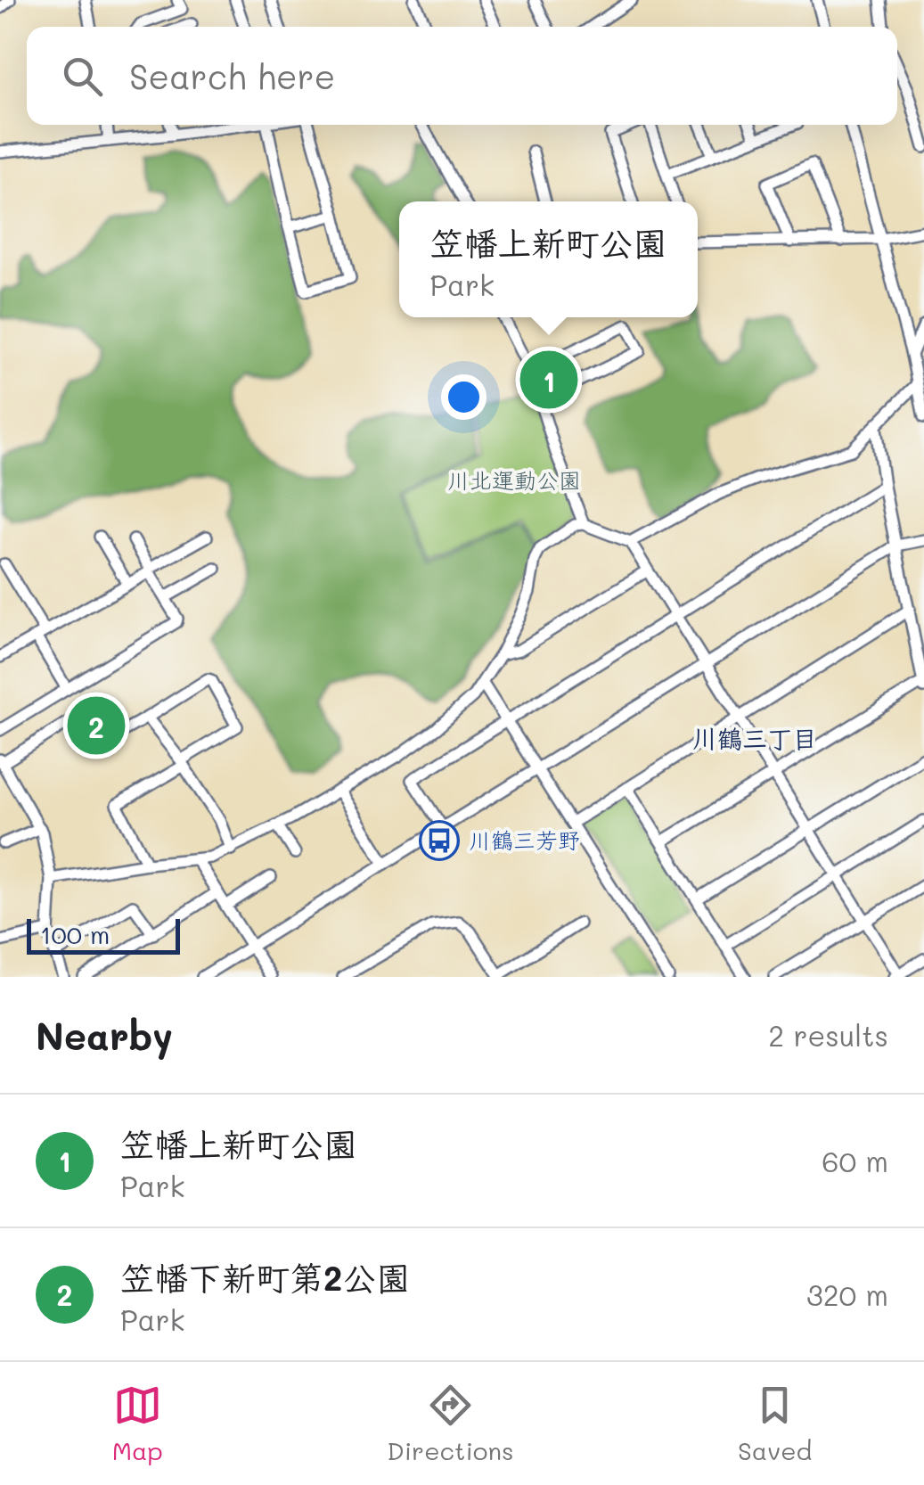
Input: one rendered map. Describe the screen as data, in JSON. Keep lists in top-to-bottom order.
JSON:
{
  "districts": ["川鶴三丁目"],
  "parks": ["川北運動公園"],
  "places": {
    "bus stop": ["川鶴三芳野"]
  },
  "scale_bar": "100 m",
  "page": {
    "search": "Search here",
    "popup": ["笠幡上新町公園", "Park"],
    "pins": ["1", "2"],
    "scale": "100 m",
    "heading": ["Nearby", "2 results"],
    "list": [
      {
        "mark": "1",
        "name": "笠幡上新町公園",
        "note": "Park",
        "value": "60 m"
      },
      {
        "mark": "2",
        "name": "笠幡下新町第2公園",
        "note": "Park",
        "value": "320 m"
      }
    ],
    "nav": ["Map", "Directions", "Saved"]
  }
}
